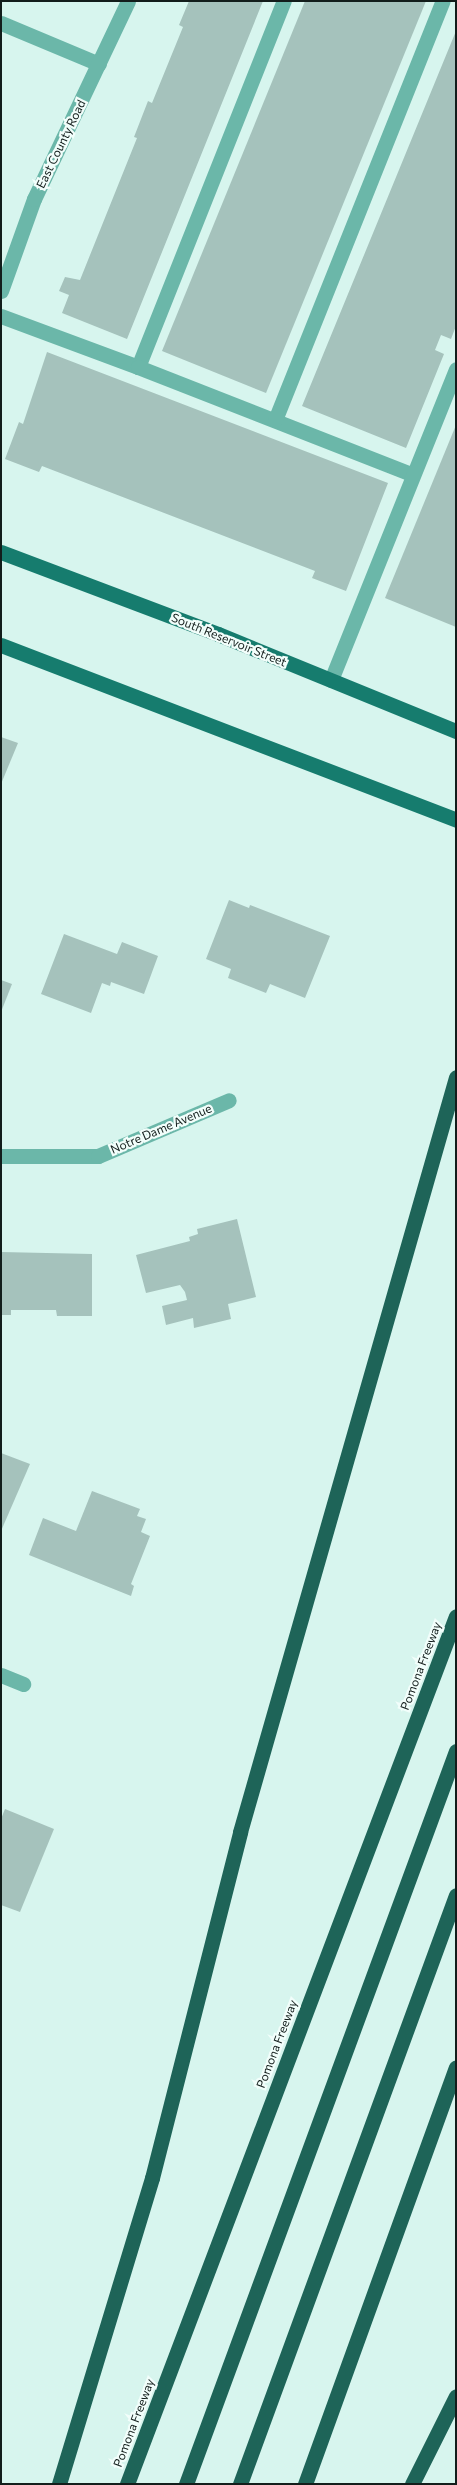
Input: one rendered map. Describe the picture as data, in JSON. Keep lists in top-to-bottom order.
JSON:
{
  "streets": {
    "highway": ["Pomona Freeway"],
    "main road": ["South Reservoir Street"],
    "street": ["East County Road", "Notre Dame Avenue"]
  }
}
